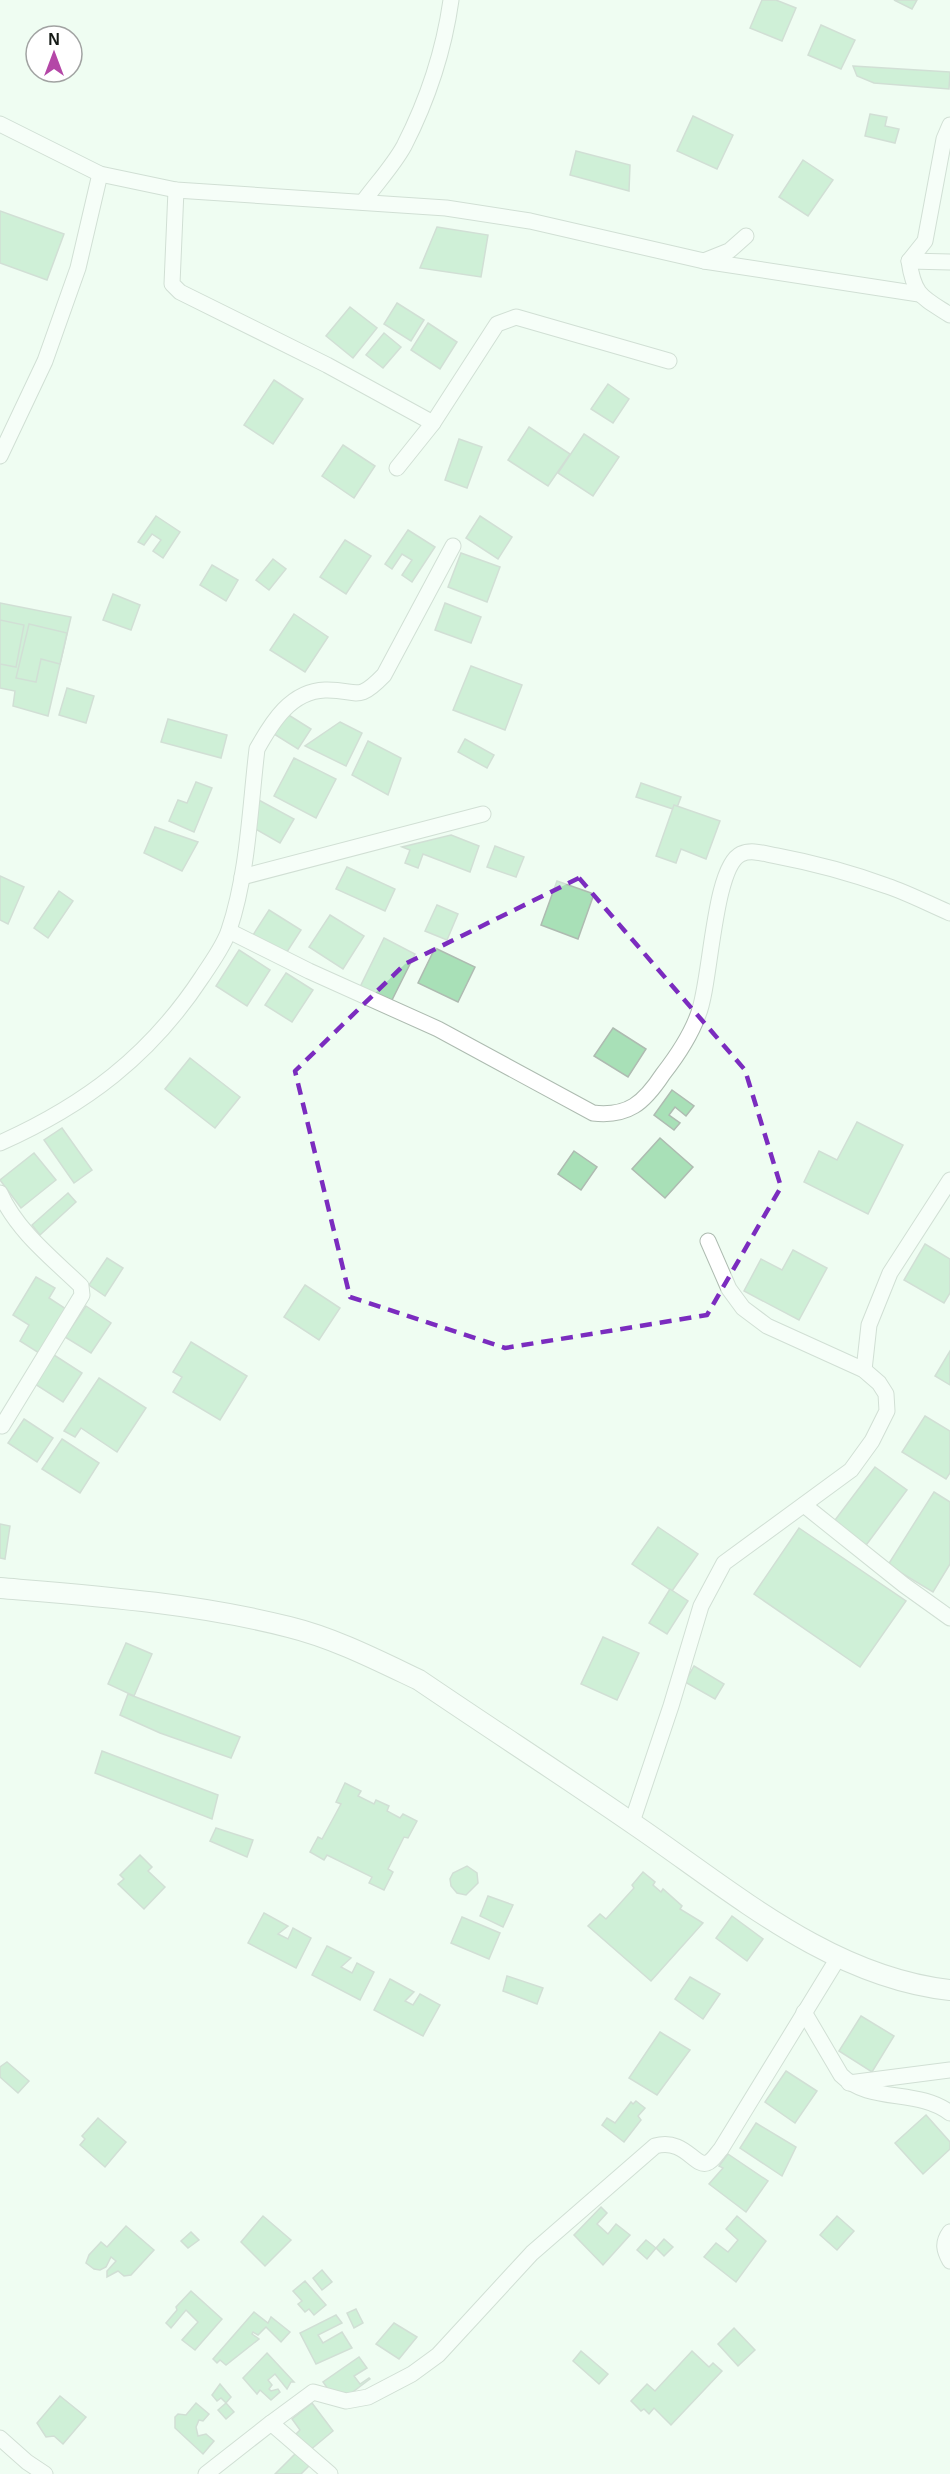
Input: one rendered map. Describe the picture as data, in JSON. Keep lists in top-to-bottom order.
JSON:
{
  "north": "top"
}
